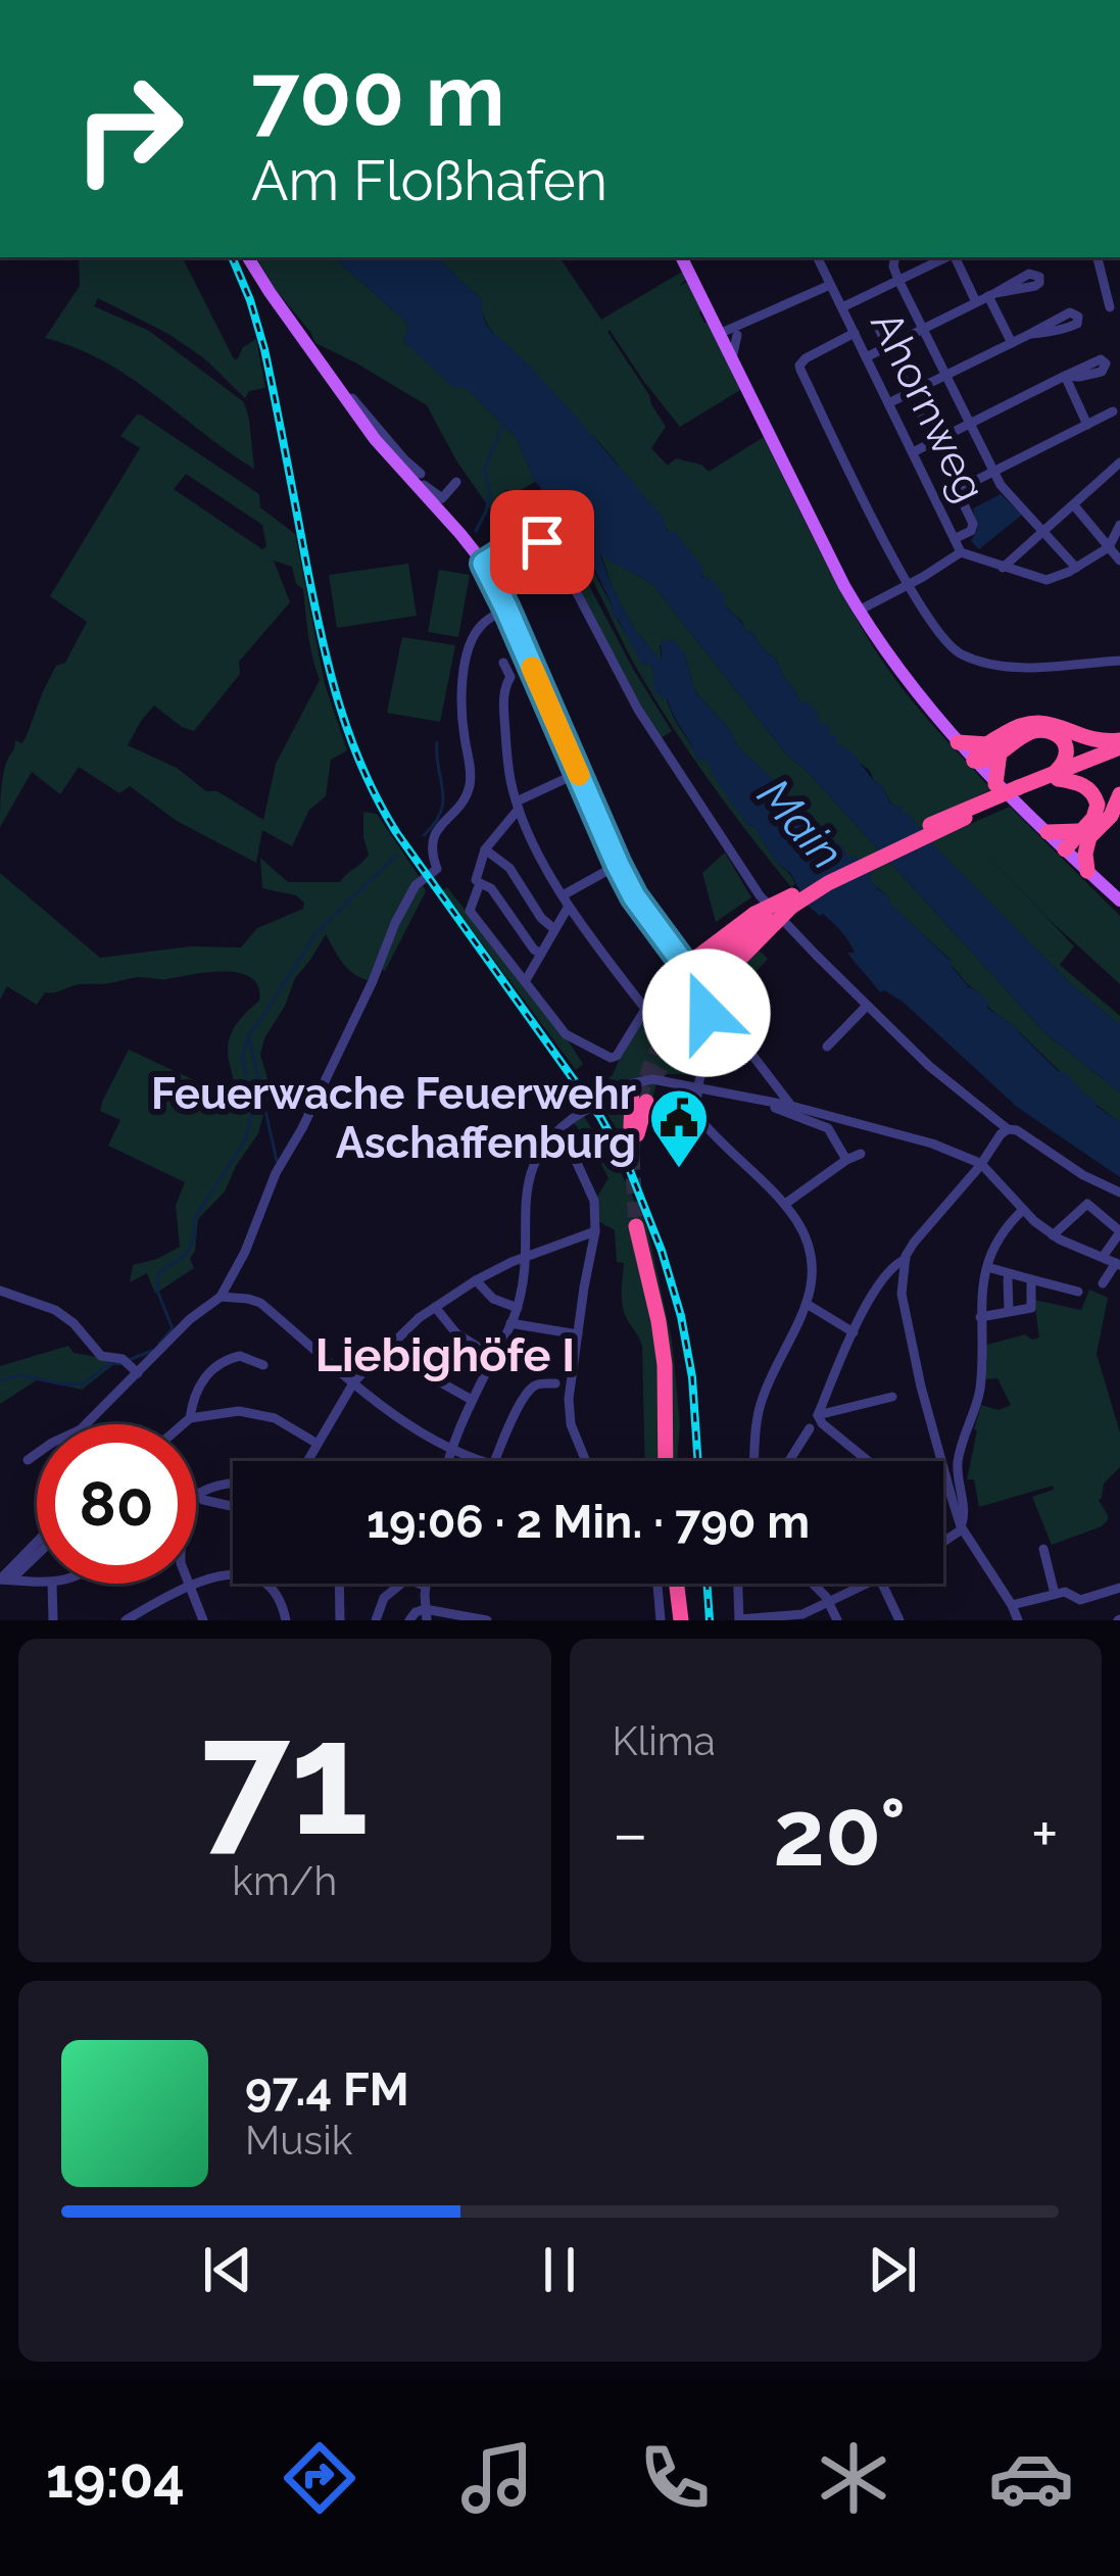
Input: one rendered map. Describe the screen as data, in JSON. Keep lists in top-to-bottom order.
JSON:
{
  "streets": {
    "street": ["Ahornweg"]
  },
  "districts": ["Liebighöfe I"],
  "water": ["Main"],
  "places": {
    "public building": ["Feuerwache Feuerwehr Aschaffenburg"]
  },
  "page": {
    "turn": ["700 m", "Am Floßhafen"],
    "limit": "80",
    "trip": "19:06 · 2 Min. · 790 m",
    "tile": [
      ["71", "km/h"],
      "Klima"
    ],
    "heat": ["−", "20°", "+"],
    "song": ["97.4 FM", "Musik"],
    "tabs": "19:04"
  }
}
